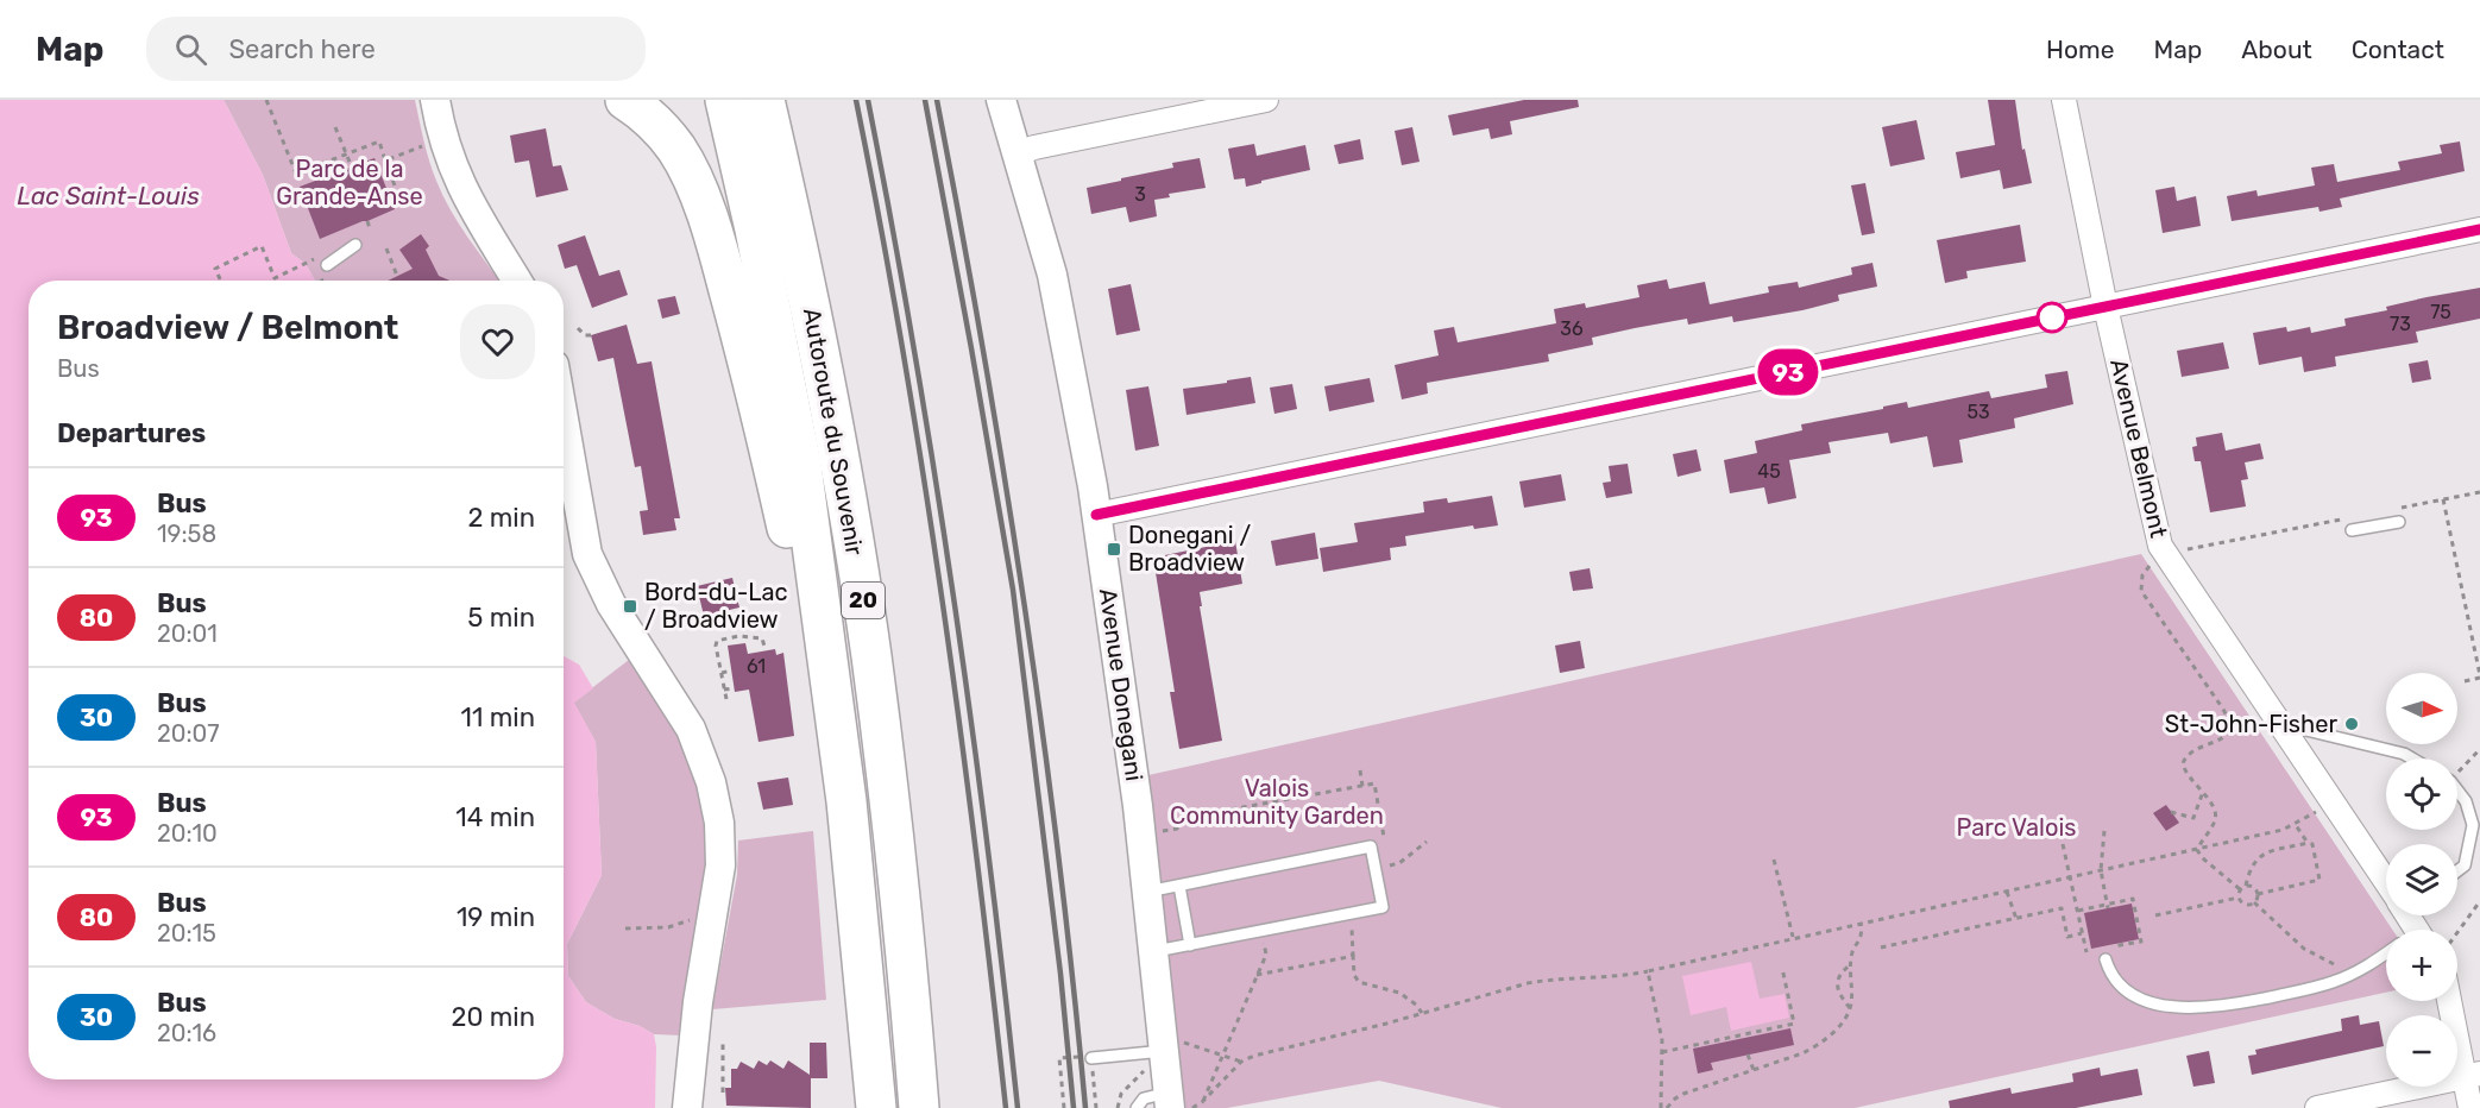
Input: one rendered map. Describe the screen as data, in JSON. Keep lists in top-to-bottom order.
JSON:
{
  "streets": {
    "highway": ["Autoroute du Souvenir", "20"],
    "street": ["Avenue Belmont", "Avenue Donegani"]
  },
  "water": ["Lac Saint-Louis"],
  "parks": ["Parc de la Grande-Anse", "Valois Community Garden", "Parc Valois"],
  "places": {
    "transit": ["Donegani / Broadview", "Bord-du-Lac / Broadview"],
    "other": ["St-John-Fisher"]
  },
  "lines": ["bus line 93"],
  "house_numbers": [
    "3",
    "75",
    "73",
    "36",
    "53",
    "45",
    "61"
  ],
  "north": "right",
  "page": {
    "header": "Map",
    "search": "Search here",
    "nav": [
      "Home",
      "Map",
      "About",
      "Contact"
    ],
    "on_map": "93",
    "heading": [
      ["Broadview / Belmont", "Bus"],
      "Departures"
    ],
    "list": [
      {
        "mark": "93",
        "name": "Bus",
        "note": "19:58",
        "value": "2 min"
      },
      {
        "mark": "80",
        "name": "Bus",
        "note": "20:01",
        "value": "5 min"
      },
      {
        "mark": "30",
        "name": "Bus",
        "note": "20:07",
        "value": "11 min"
      },
      {
        "mark": "93",
        "name": "Bus",
        "note": "20:10",
        "value": "14 min"
      },
      {
        "mark": "80",
        "name": "Bus",
        "note": "20:15",
        "value": "19 min"
      },
      {
        "mark": "30",
        "name": "Bus",
        "note": "20:16",
        "value": "20 min"
      }
    ],
    "map_buttons": ["+", "−"]
  }
}
